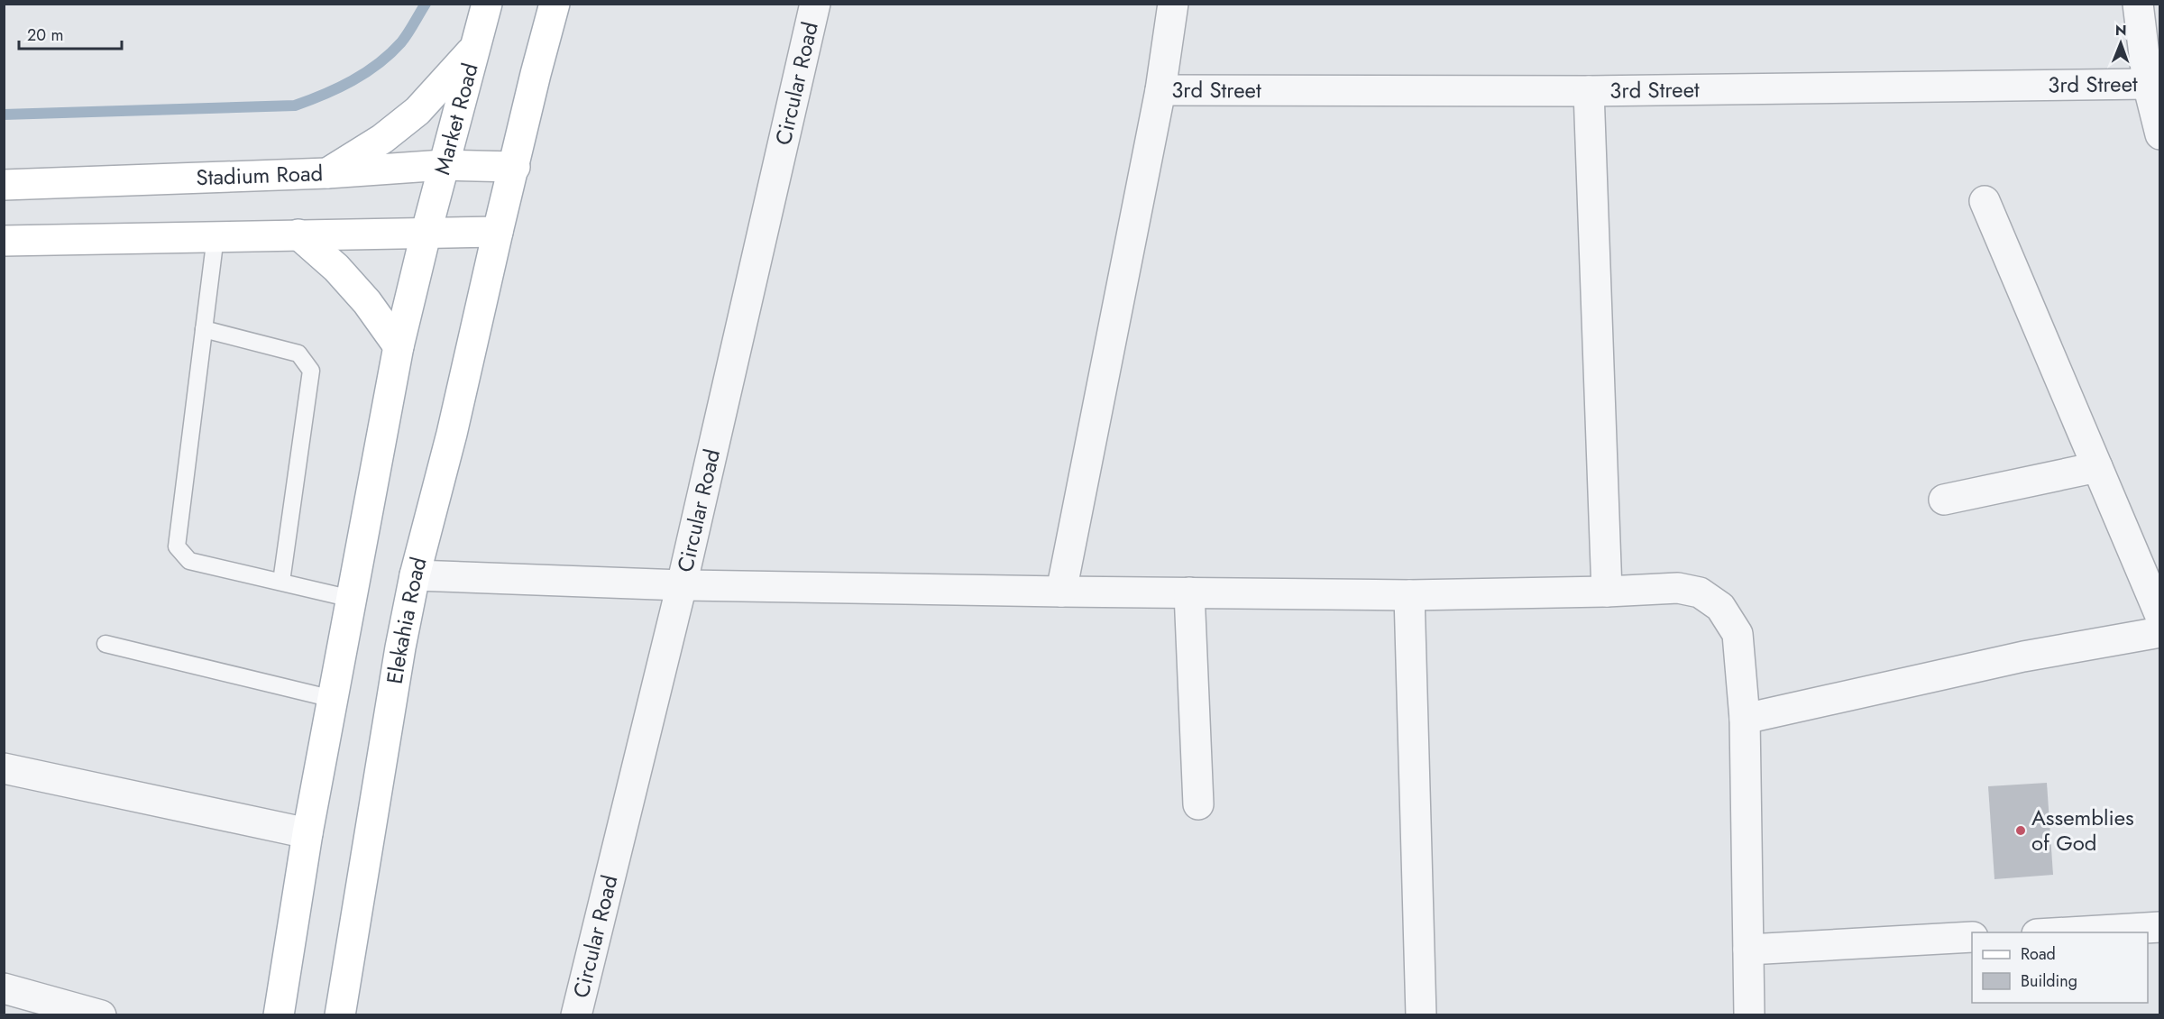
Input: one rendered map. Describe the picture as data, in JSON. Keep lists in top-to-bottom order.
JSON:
{
  "streets": {
    "main road": ["Market Road", "Stadium Road", "Elekahia Road"],
    "street": ["Circular Road", "3rd Street"]
  },
  "crossings": [
    ["Market Road", "Stadium Road"]
  ],
  "places": ["Assemblies of God"],
  "legend": ["Road", "Building"],
  "scale_bar": "20 m",
  "north": "top"
}
